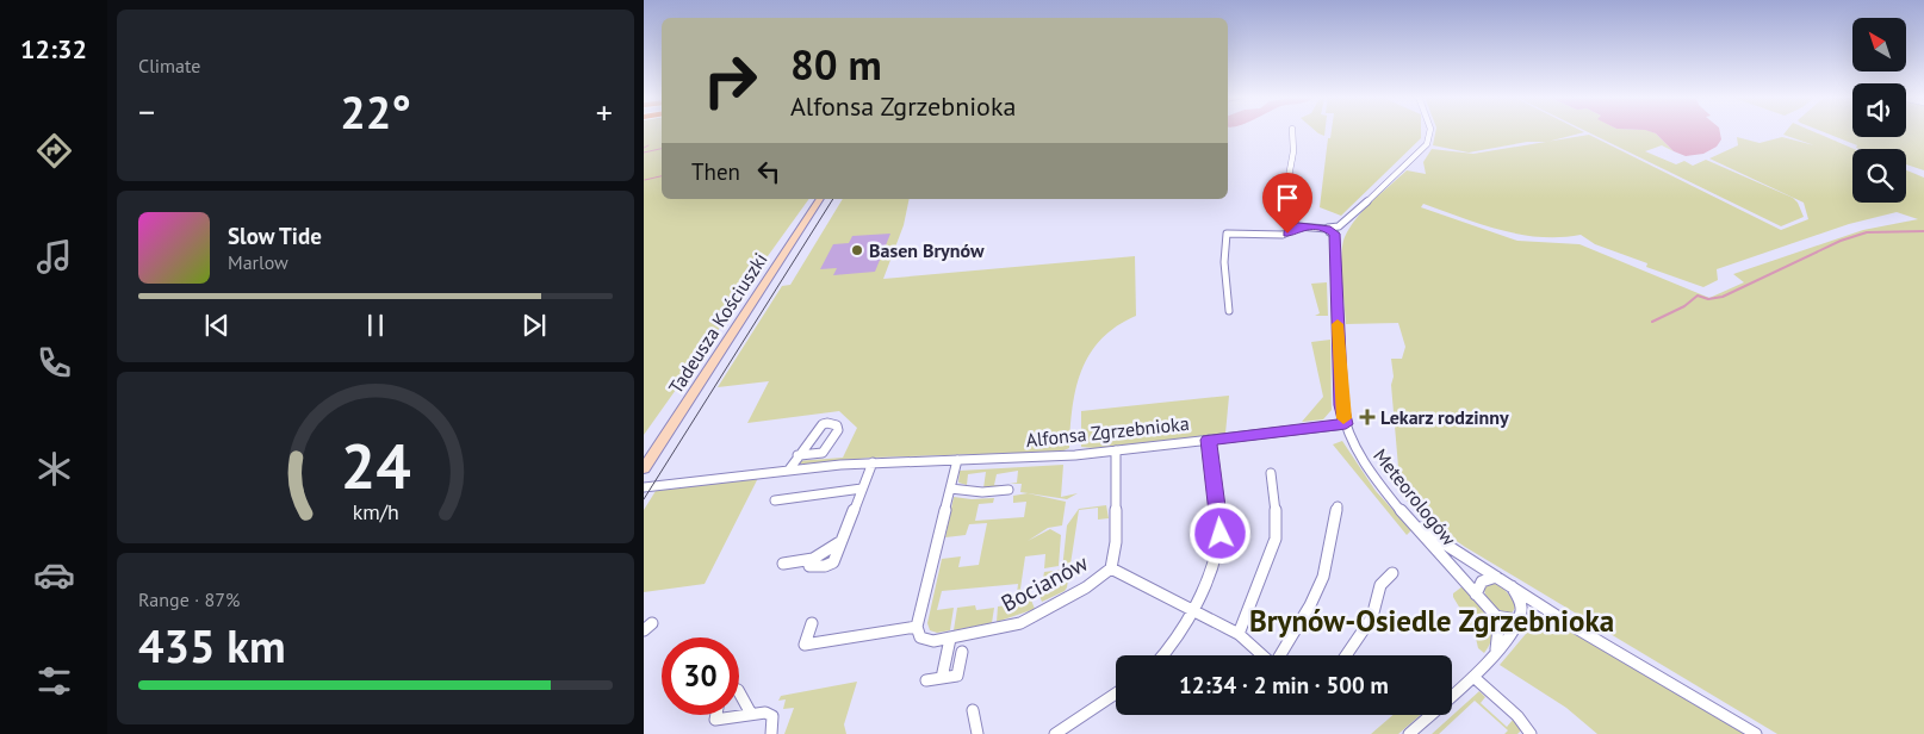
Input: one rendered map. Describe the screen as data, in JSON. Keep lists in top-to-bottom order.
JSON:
{
  "streets": {
    "street": [
      "Tadeusza Kościuszki",
      "Alfonsa Zgrzebnioka",
      "Meteorologów",
      "Bocianów"
    ]
  },
  "crossings": [
    ["Alfonsa Zgrzebnioka", "Meteorologów"],
    ["Alfonsa Zgrzebnioka", "Bocianów"]
  ],
  "districts": ["Brynów-Osiedle Zgrzebnioka"],
  "places": {
    "other": ["Basen Brynów"],
    "health": ["Lekarz rodzinny"]
  },
  "north": "top left",
  "page": {
    "tabs": "12:32",
    "tile": [
      "Climate",
      ["Range · 87%", "435 km"]
    ],
    "turn": ["80 m", "Alfonsa Zgrzebnioka"],
    "heat": ["−", "22°", "+"],
    "then": "Then",
    "song": ["Slow Tide", "Marlow"],
    "limit": "30",
    "trip": "12:34 · 2 min · 500 m",
    "gauge": ["24", "km/h"]
  }
}
